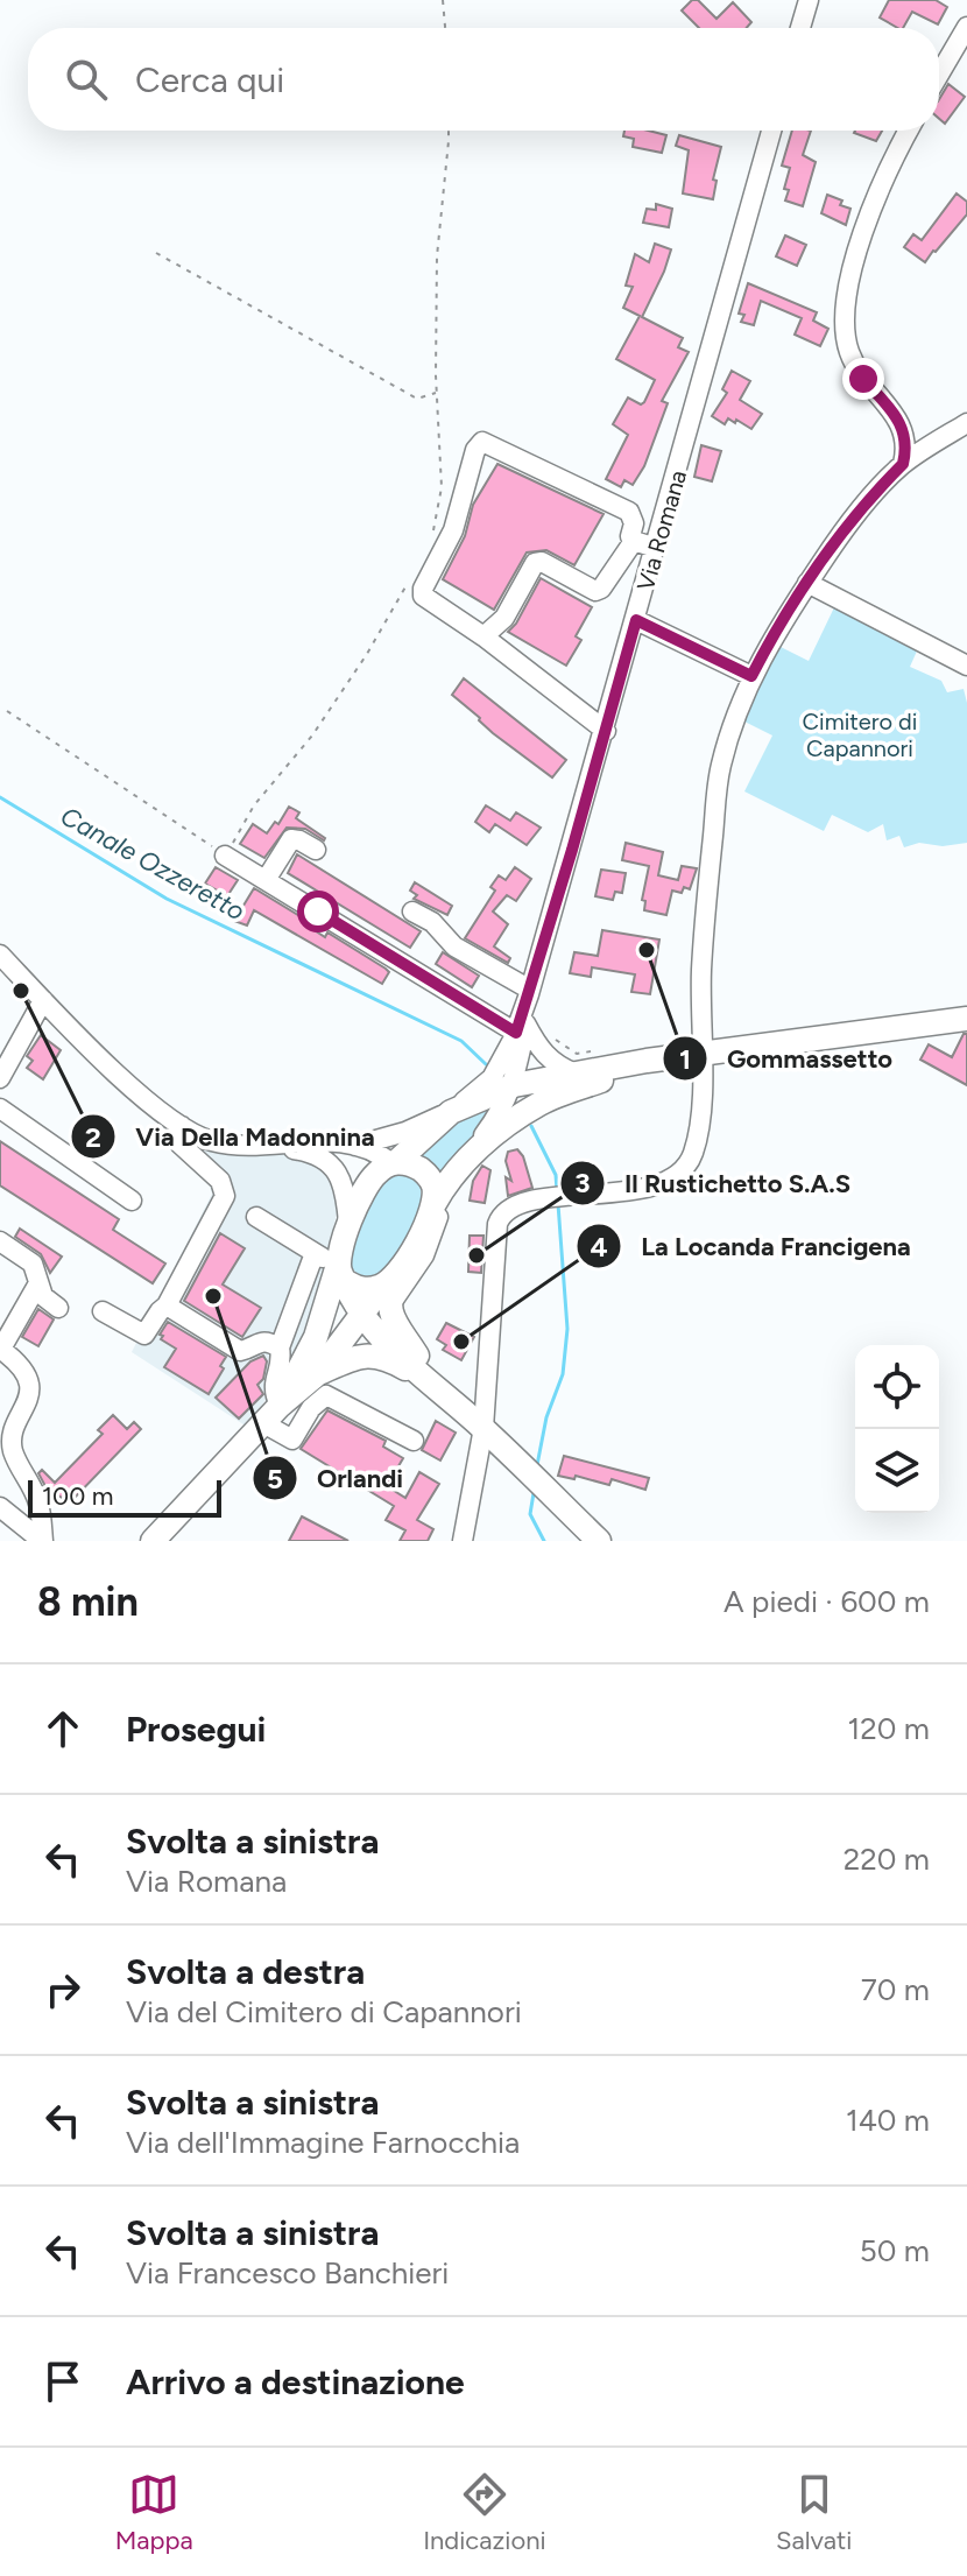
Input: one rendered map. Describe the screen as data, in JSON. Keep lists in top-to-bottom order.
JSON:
{
  "streets": {
    "street": ["Via Romana"]
  },
  "water": ["Canale Ozzeretto"],
  "parks": ["Cimitero di Capannori"],
  "places": [
    "Gommassetto",
    "Via Della Madonnina",
    "Il Rustichetto S.A.S",
    "Orlandi",
    "La Locanda Francigena"
  ],
  "scale_bar": "100 m",
  "page": {
    "search": "Cerca qui",
    "scale": "100 m",
    "heading": ["8 min", "A piedi · 600 m"],
    "list": [
      ["Prosegui", "120 m"],
      ["Svolta a sinistra", "Via Romana", "220 m"],
      ["Svolta a destra", "Via del Cimitero di Capannori", "70 m"],
      ["Svolta a sinistra", "Via dell'Immagine Farnocchia", "140 m"],
      ["Svolta a sinistra", "Via Francesco Banchieri", "50 m"],
      "Arrivo a destinazione"
    ],
    "nav": ["Mappa", "Indicazioni", "Salvati"]
  }
}
